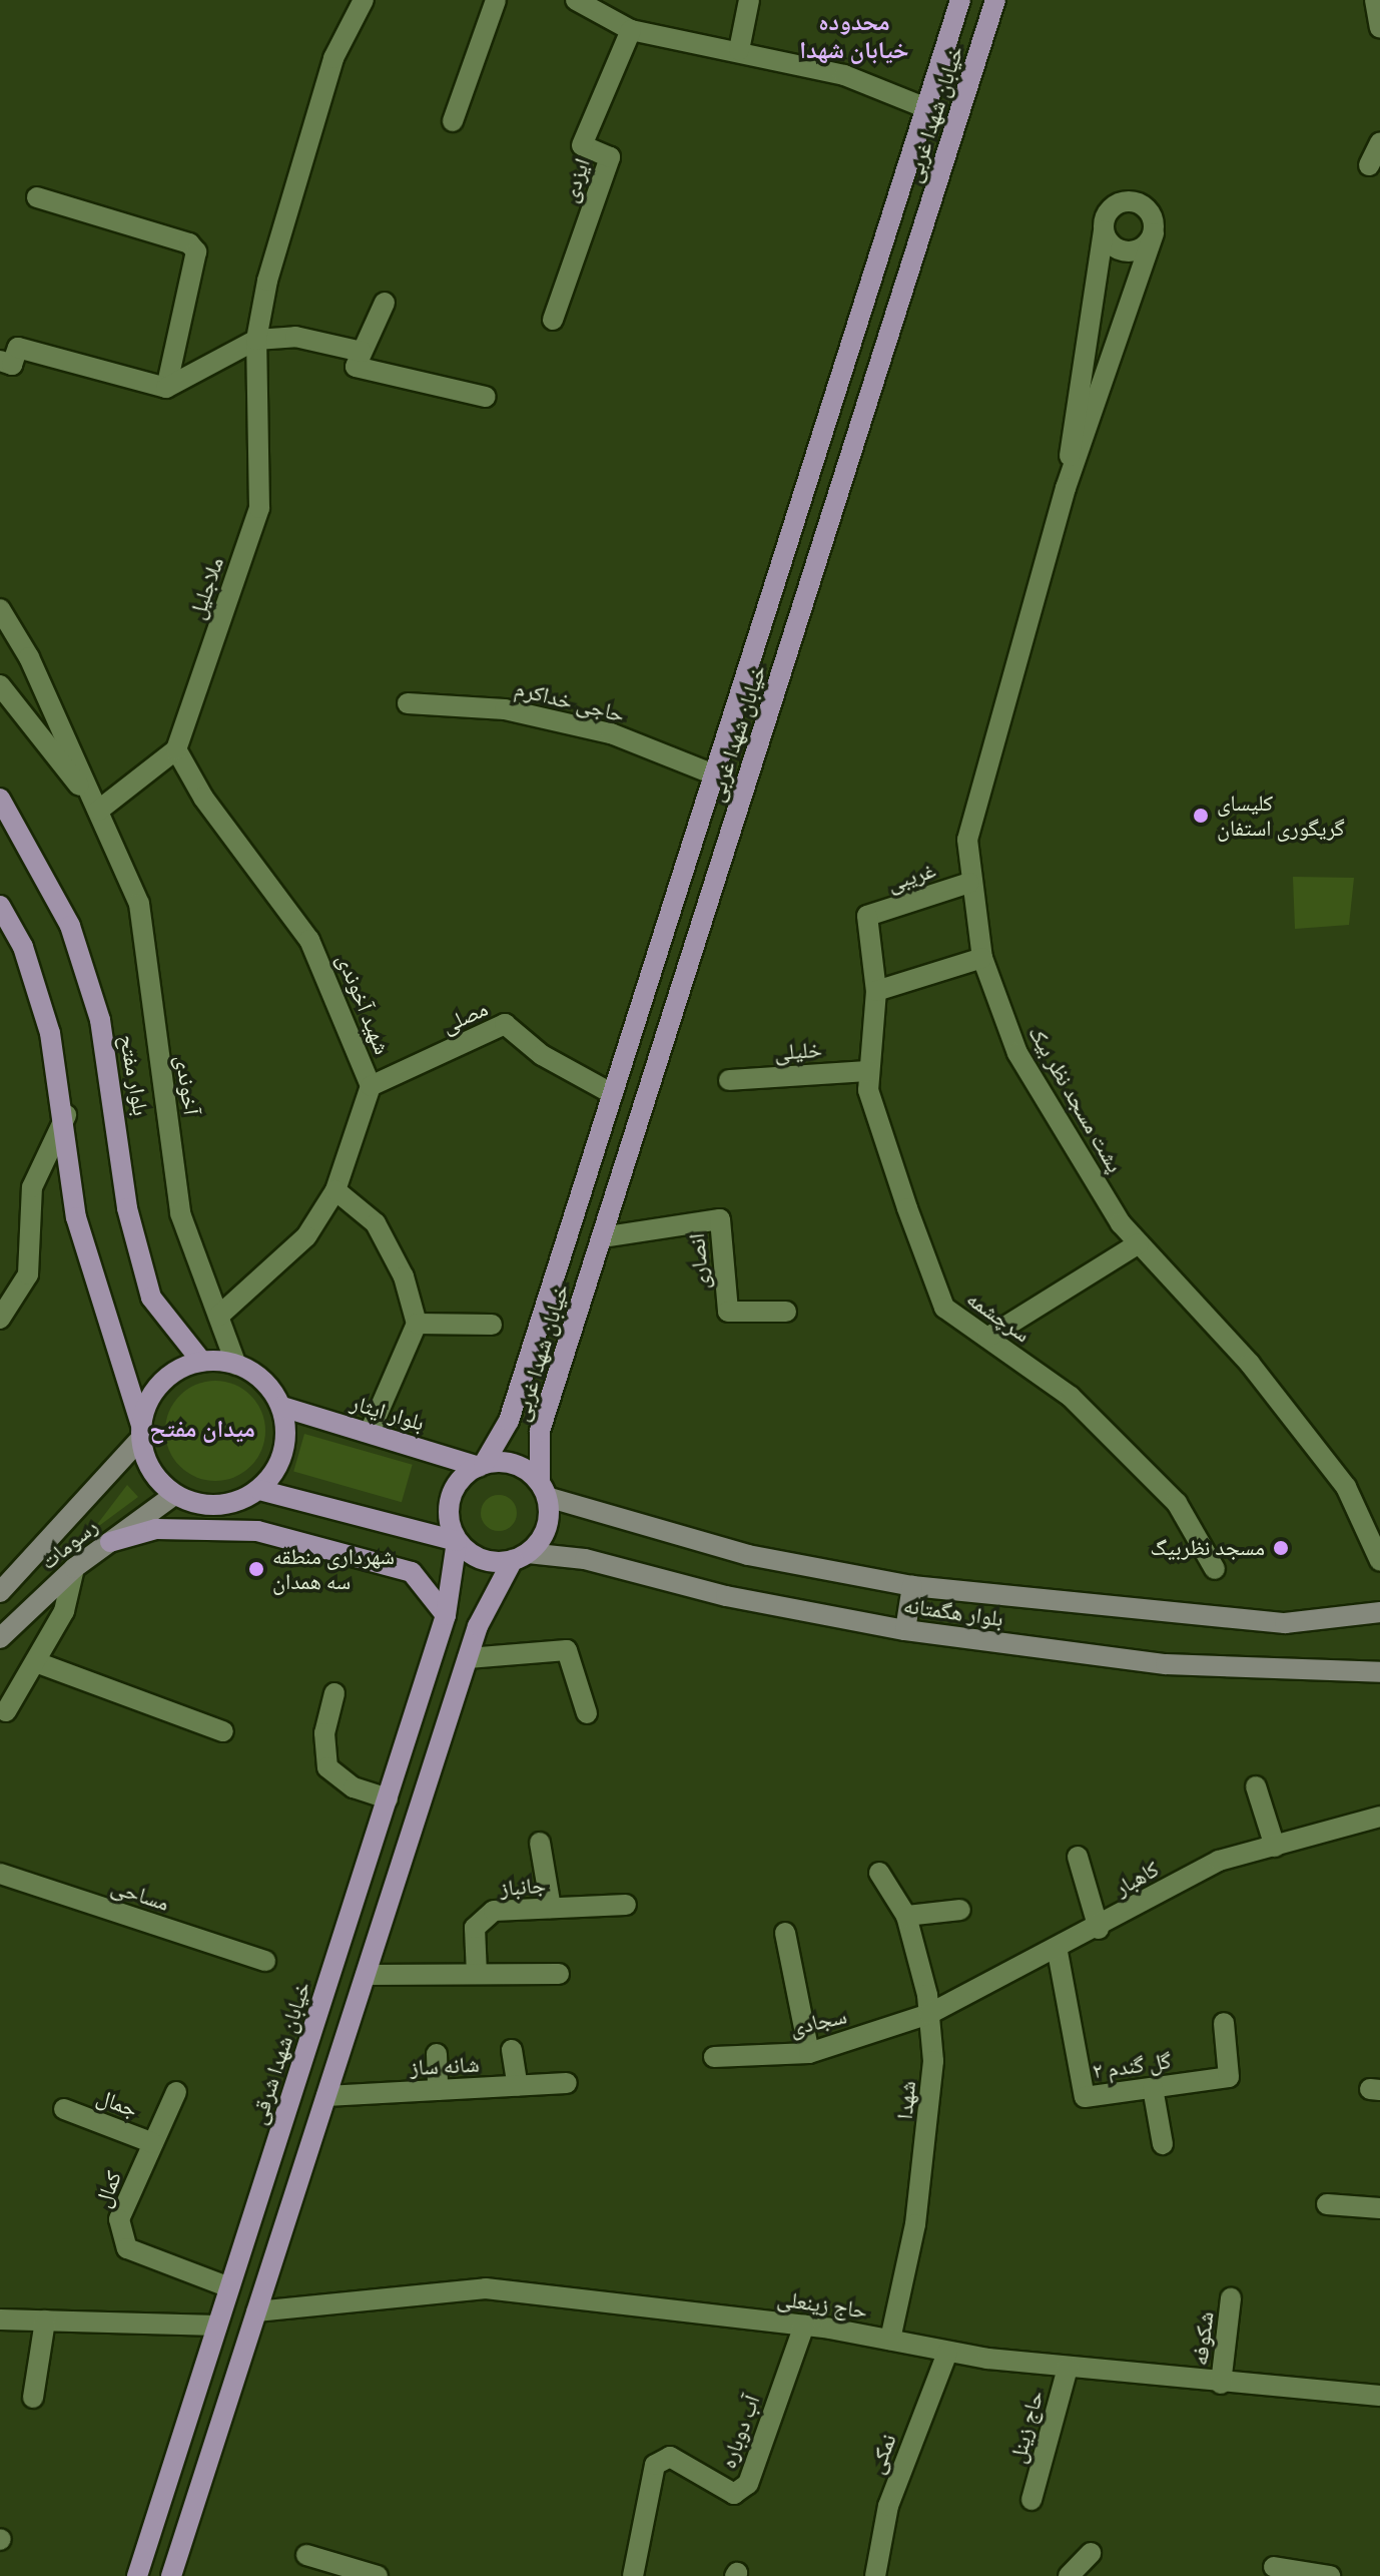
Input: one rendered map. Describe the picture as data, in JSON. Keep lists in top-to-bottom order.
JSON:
{
  "streets": {
    "main road": [
      "خیابان شهدا غربی",
      "بلوار مفتح",
      "بلوار ایثار",
      "رسومات",
      "بلوار هگمتانه",
      "خیابان شهدا شرقی"
    ],
    "street": [
      "ایزدی",
      "ملاجلیل",
      "حاجی خداکرم",
      "غریبی",
      "شهید آخوندی",
      "مصلی",
      "خلیلی",
      "آخوندی",
      "پشت مسجد نظر بیک",
      "انصاری",
      "سرچشمه",
      "کاهبار",
      "جانباز",
      "مساحی",
      "سجادی",
      "شانه ساز",
      "گل گندم ۲",
      "شهدا",
      "جمال",
      "کمال",
      "حاج زینعلی",
      "شکوفه",
      "حاج زینل",
      "آب دوباره",
      "نمکی"
    ]
  },
  "crossings": [
    ["خیابان شهدا غربی", "حاجی خداکرم"],
    ["خیابان شهدا غربی", "مصلی"],
    ["خیابان شهدا غربی", "انصاری"],
    ["خیابان شهدا غربی", "بلوار ایثار"],
    ["خیابان شهدا غربی", "بلوار هگمتانه"],
    ["خیابان شهدا غربی", "خیابان شهدا شرقی"],
    ["ملاجلیل", "شهید آخوندی"],
    ["غریبی", "پشت مسجد نظر بیک"],
    ["غریبی", "سرچشمه"],
    ["شهید آخوندی", "مصلی"],
    ["شهید آخوندی", "آخوندی"],
    ["خلیلی", "سرچشمه"],
    ["بلوار مفتح", "آخوندی"],
    ["بلوار مفتح", "بلوار ایثار"],
    ["بلوار مفتح", "رسومات"],
    ["آخوندی", "بلوار ایثار"],
    ["آخوندی", "رسومات"],
    ["بلوار ایثار", "رسومات"],
    ["بلوار ایثار", "بلوار هگمتانه"],
    ["بلوار ایثار", "خیابان شهدا شرقی"],
    ["بلوار هگمتانه", "خیابان شهدا شرقی"],
    ["کاهبار", "سجادی"],
    ["کاهبار", "گل گندم ۲"],
    ["کاهبار", "شهدا"],
    ["سجادی", "شهدا"],
    ["خیابان شهدا شرقی", "کمال"],
    ["شهدا", "حاج زینعلی"],
    ["جمال", "کمال"],
    ["حاج زینعلی", "شکوفه"],
    ["حاج زینعلی", "حاج زینل"],
    ["حاج زینعلی", "آب دوباره"],
    ["حاج زینعلی", "نمکی"]
  ],
  "districts": ["محدوده خیابان شهدا", "میدان مفتح"],
  "places": ["کلیسای گریگوری استفان", "مسجد نظربیگ", "شهرداری منطقه سه همدان"]
}
